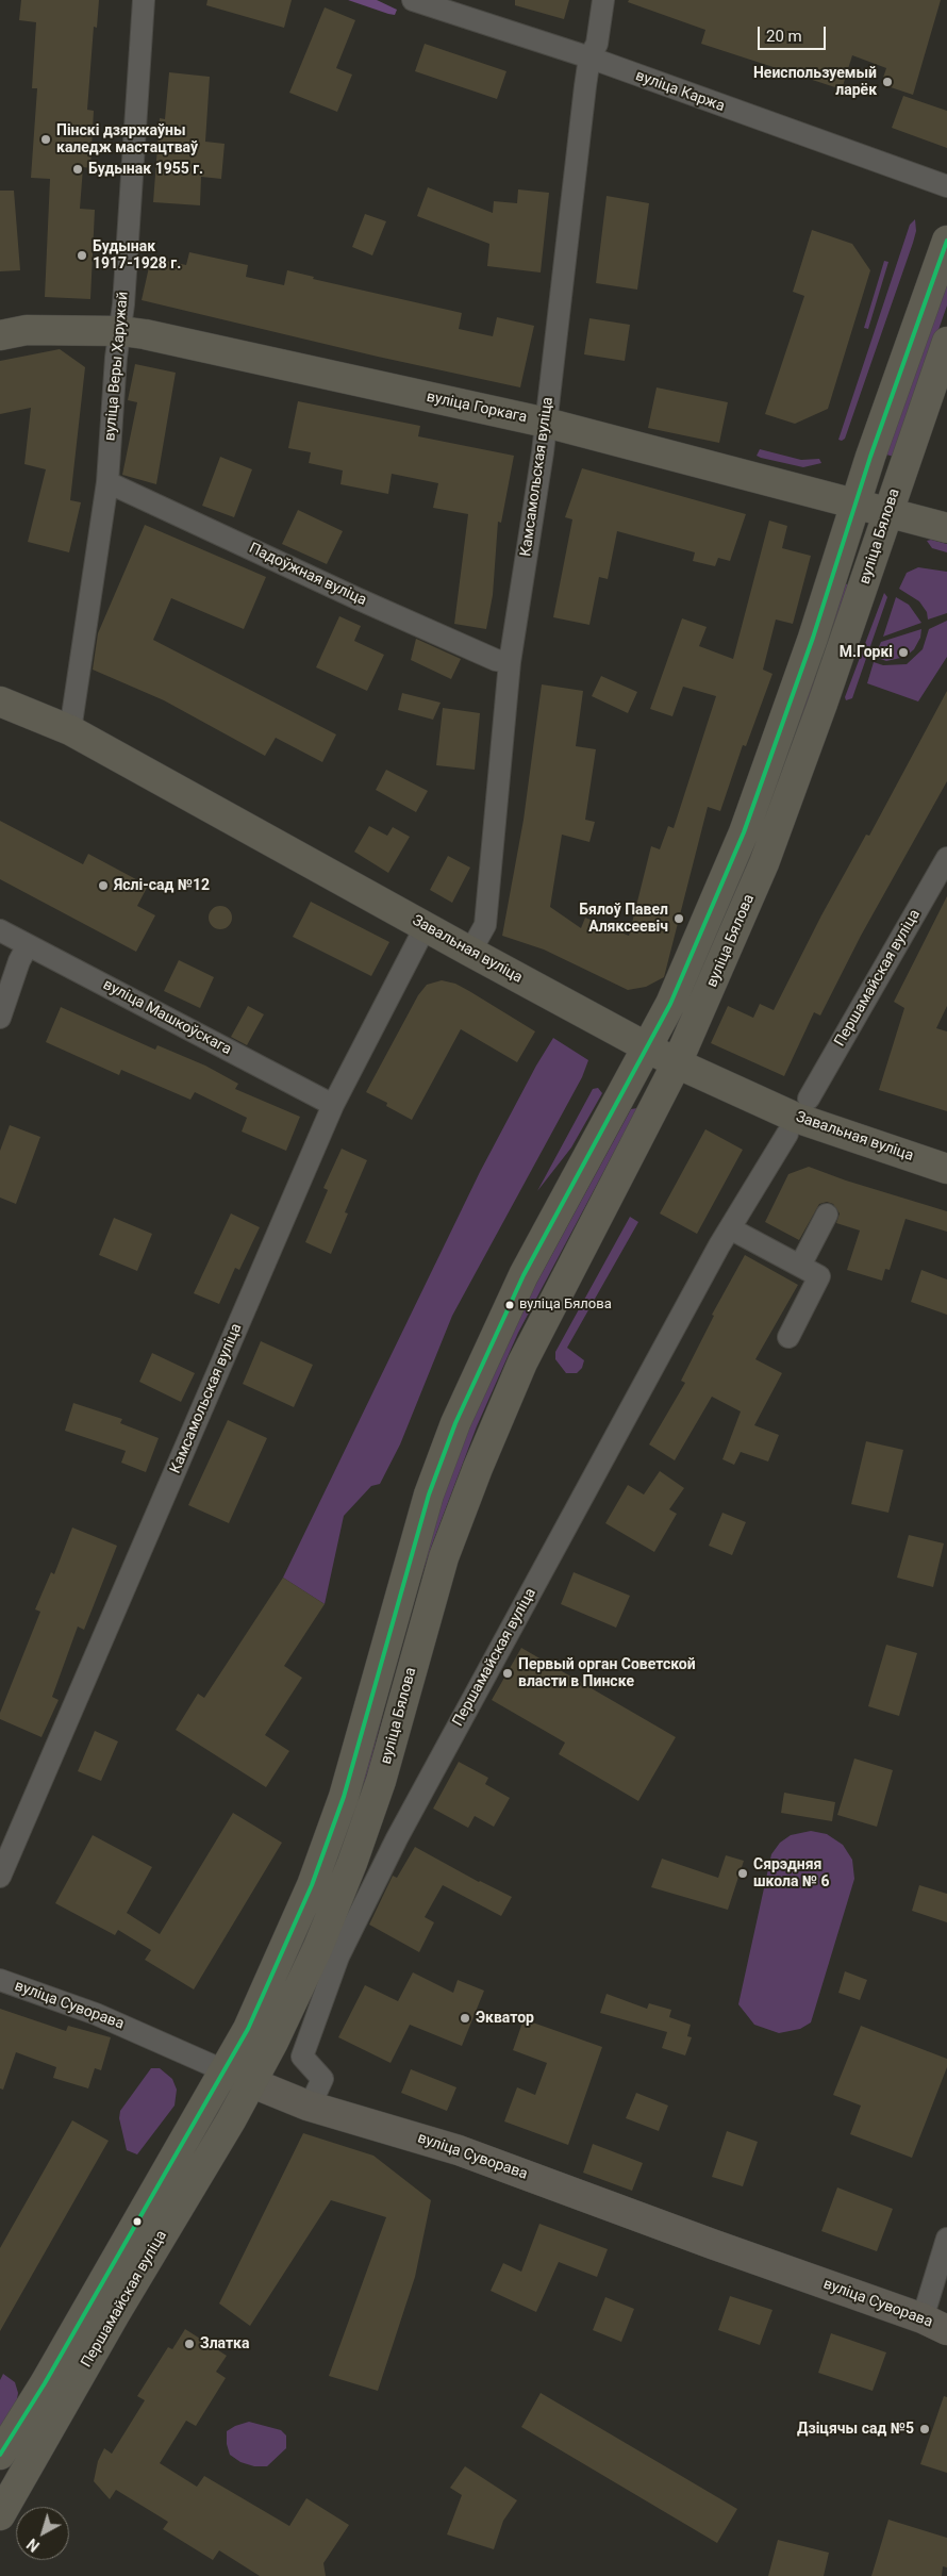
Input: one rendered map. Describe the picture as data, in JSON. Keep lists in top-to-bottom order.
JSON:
{
  "streets": {
    "main road": [
      "вуліца Горкага",
      "вуліца Бялова",
      "Завальная вуліца",
      "Першамайская вуліца"
    ],
    "street": [
      "вуліца Каржа",
      "вуліца Веры Харужай",
      "Камсамольская вуліца",
      "Падоўжная вуліца",
      "вуліца Машкоўскага",
      "вуліца Суворава"
    ]
  },
  "crossings": [
    ["вуліца Каржа", "Камсамольская вуліца"],
    ["вуліца Веры Харужай", "вуліца Горкага"],
    ["вуліца Веры Харужай", "Падоўжная вуліца"],
    ["вуліца Веры Харужай", "Завальная вуліца"],
    ["вуліца Горкага", "Камсамольская вуліца"],
    ["вуліца Горкага", "вуліца Бялова"],
    ["Камсамольская вуліца", "Падоўжная вуліца"],
    ["Камсамольская вуліца", "Завальная вуліца"],
    ["Камсамольская вуліца", "вуліца Машкоўскага"],
    ["вуліца Бялова", "Завальная вуліца"],
    ["вуліца Бялова", "Першамайская вуліца"],
    ["вуліца Бялова", "вуліца Суворава"],
    ["Першамайская вуліца", "вуліца Суворава"]
  ],
  "places": [
    "Неиспользуемый ларёк",
    "Пінскі дзяржаўны каледж мастацтваў",
    "Будынак 1955 г.",
    "Будынак 1917-1928 г.",
    "М.Горкі",
    "Яслі-сад №12",
    "Бялоў Павел Аляксеевіч",
    "вуліца Бялова",
    "Первый орган Советской власти в Пинске",
    "Сярэдняя школа № 6",
    "Экватор",
    "Златка",
    "Дзіцячы сад №5"
  ],
  "scale_bar": "20 m",
  "north": "bottom left"
}
